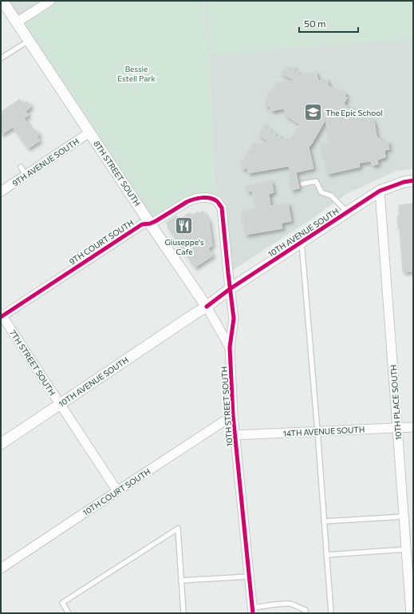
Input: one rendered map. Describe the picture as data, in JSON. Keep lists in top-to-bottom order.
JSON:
{
  "streets": {
    "street": [
      "9TH AVENUE SOUTH",
      "8TH STREET SOUTH",
      "10TH AVENUE SOUTH",
      "9TH COURT SOUTH",
      "7TH STREET SOUTH",
      "10TH PLACE SOUTH",
      "10TH STREET SOUTH",
      "14TH AVENUE SOUTH",
      "10TH COURT SOUTH"
    ]
  },
  "crossings": [
    ["9TH AVENUE SOUTH", "8TH STREET SOUTH"],
    ["8TH STREET SOUTH", "10TH AVENUE SOUTH"],
    ["8TH STREET SOUTH", "9TH COURT SOUTH"],
    ["8TH STREET SOUTH", "10TH STREET SOUTH"],
    ["10TH AVENUE SOUTH", "7TH STREET SOUTH"],
    ["10TH AVENUE SOUTH", "10TH PLACE SOUTH"],
    ["10TH AVENUE SOUTH", "10TH STREET SOUTH"],
    ["9TH COURT SOUTH", "7TH STREET SOUTH"],
    ["9TH COURT SOUTH", "10TH STREET SOUTH"],
    ["7TH STREET SOUTH", "10TH COURT SOUTH"],
    ["10TH PLACE SOUTH", "14TH AVENUE SOUTH"],
    ["10TH STREET SOUTH", "14TH AVENUE SOUTH"],
    ["10TH STREET SOUTH", "10TH COURT SOUTH"]
  ],
  "parks": ["Bessie Estell Park"],
  "places": {
    "school or university": ["The Epic School"],
    "restaurant": ["Giuseppe's Cafe"]
  },
  "scale_bar": "50 m"
}
